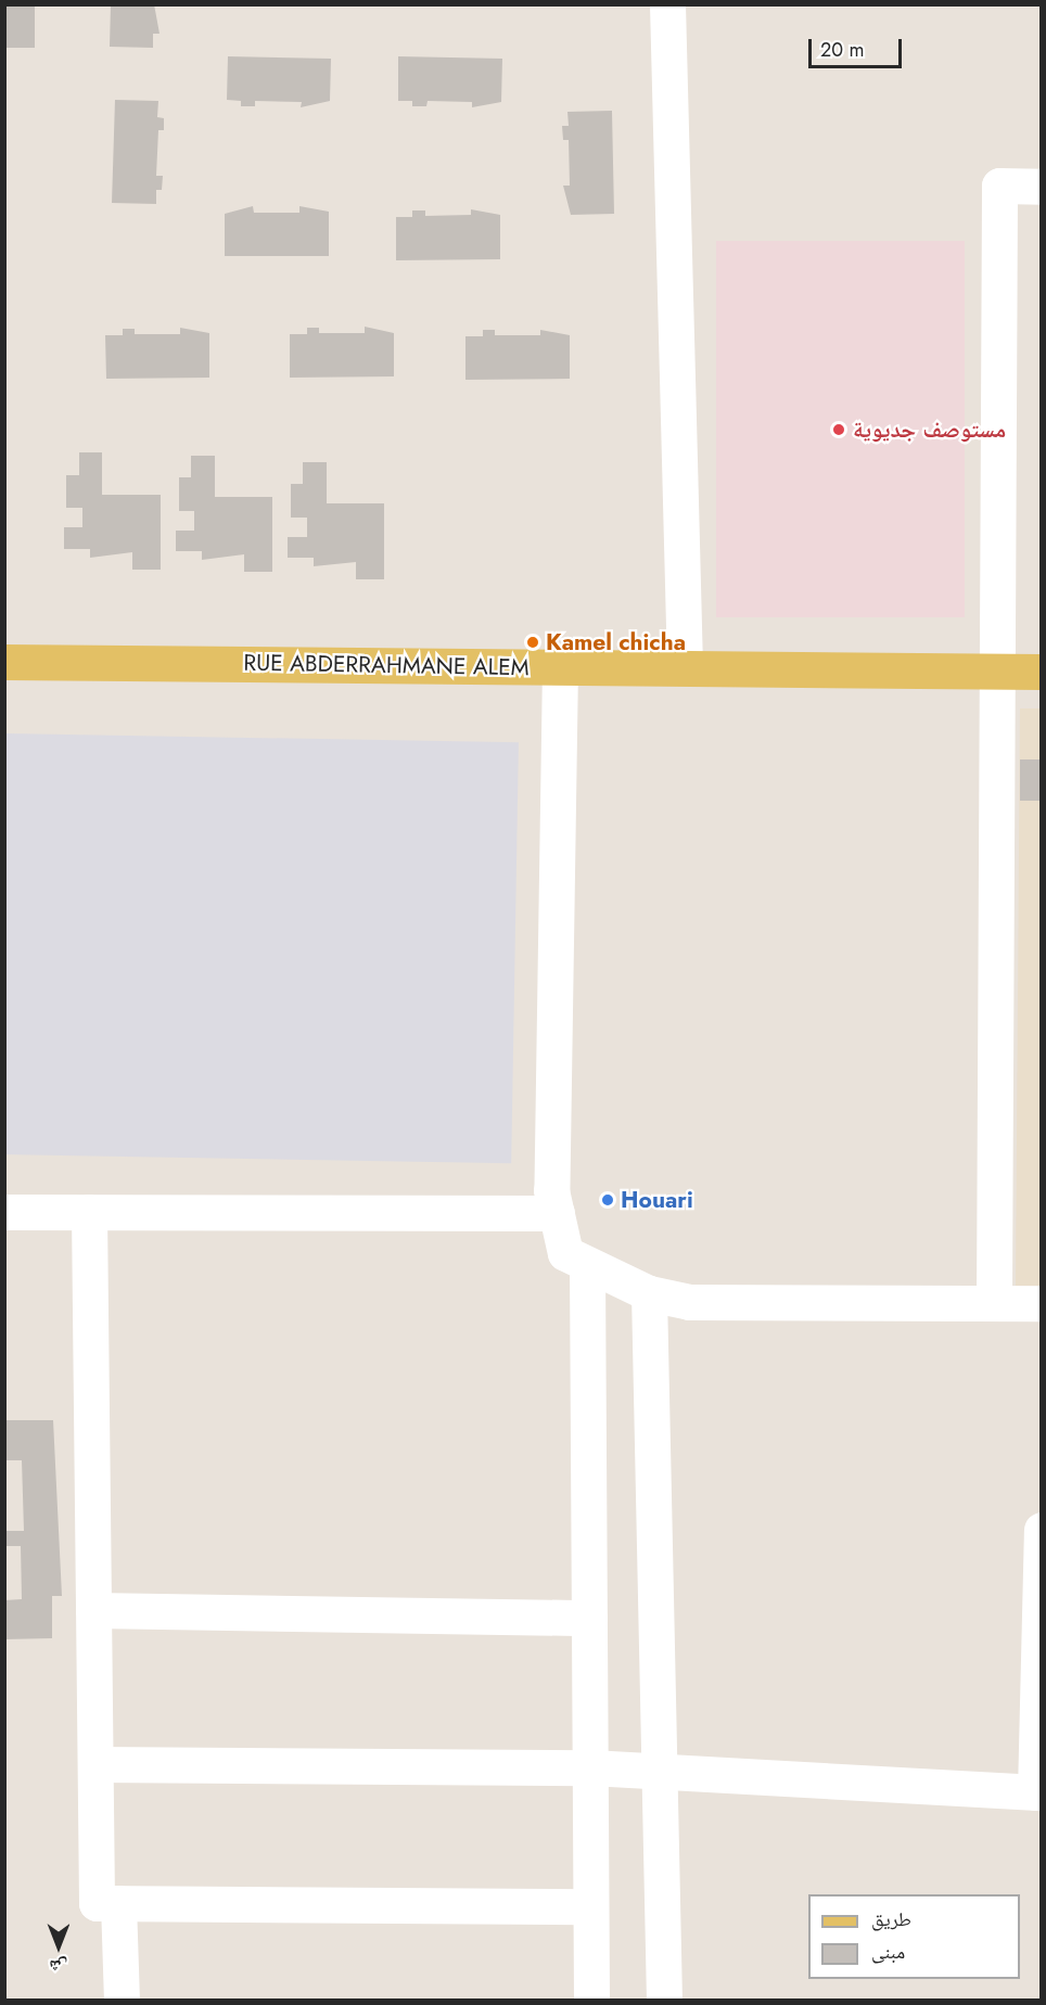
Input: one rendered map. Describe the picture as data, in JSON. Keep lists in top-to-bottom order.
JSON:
{
  "streets": {
    "main road": ["RUE ABDERRAHMANE ALEM"]
  },
  "places": ["مستوصف جديوية", "Kamel chicha", "Houari"],
  "legend": ["طريق", "مبنى"],
  "scale_bar": "20 m",
  "north": "bottom"
}
